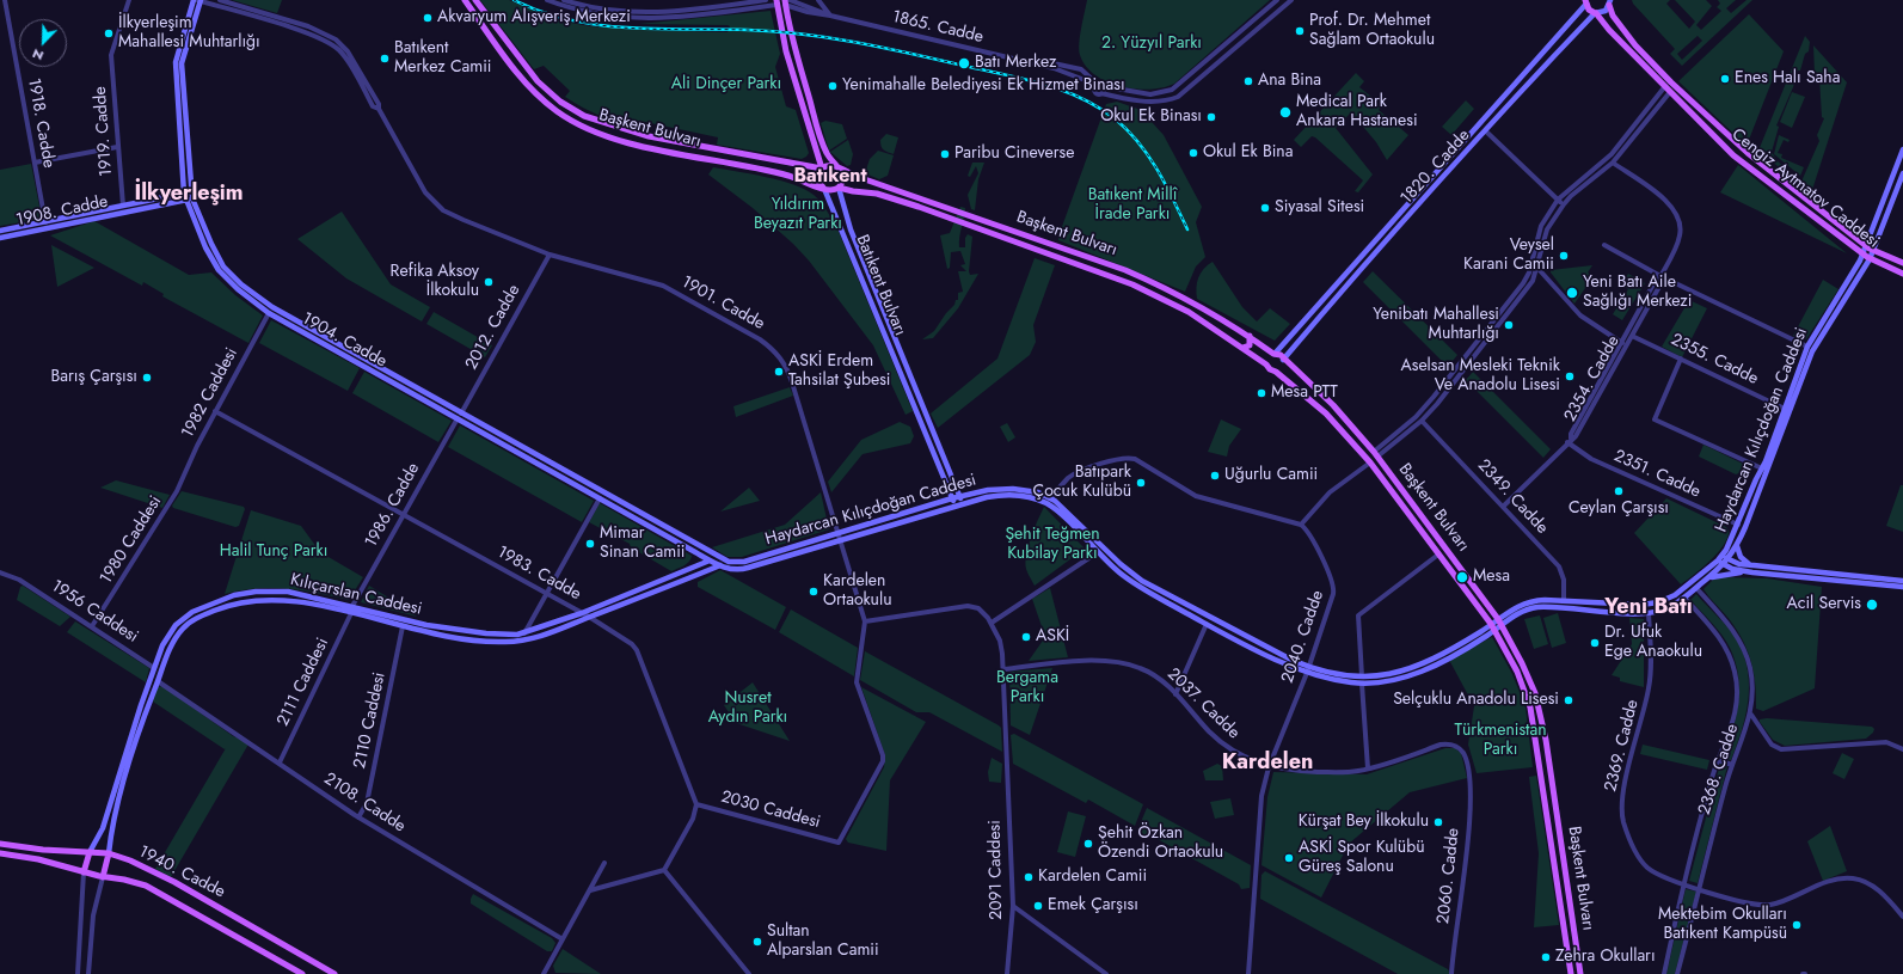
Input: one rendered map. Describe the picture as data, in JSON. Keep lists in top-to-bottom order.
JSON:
{
  "streets": {
    "main road": [
      "Başkent Bulvarı",
      "1820. Cadde",
      "Cengiz Aytmatov Caddesi",
      "1908. Cadde",
      "Batıkent Bulvarı",
      "1904. Cadde",
      "Haydarcan Kılıçdoğan Caddesi",
      "Kılıçarslan Caddesi",
      "1940. Cadde"
    ],
    "street": [
      "1865. Cadde",
      "1918. Cadde",
      "1919. Cadde",
      "1901. Cadde",
      "2012. Cadde",
      "2355. Cadde",
      "2354. Cadde",
      "1982 Caddesi",
      "2351. Cadde",
      "2349. Cadde",
      "1986. Cadde",
      "1980 Caddesi",
      "1983. Cadde",
      "1956 Caddesi",
      "2040. Cadde",
      "2111 Caddesi",
      "2037. Cadde",
      "2110 Caddesi",
      "2369. Cadde",
      "2368. Cadde",
      "2108. Cadde",
      "2030 Caddesi",
      "2091 Caddesi",
      "2060. Cadde"
    ]
  },
  "crossings": [
    ["1918. Cadde", "1908. Cadde"],
    ["Başkent Bulvarı", "1820. Cadde"],
    ["Başkent Bulvarı", "Batıkent Bulvarı"],
    ["Başkent Bulvarı", "Haydarcan Kılıçdoğan Caddesi"],
    ["1919. Cadde", "1908. Cadde"],
    ["1820. Cadde", "Cengiz Aytmatov Caddesi"],
    ["Cengiz Aytmatov Caddesi", "Haydarcan Kılıçdoğan Caddesi"],
    ["1908. Cadde", "1904. Cadde"],
    ["Batıkent Bulvarı", "Haydarcan Kılıçdoğan Caddesi"],
    ["1901. Cadde", "2012. Cadde"],
    ["1901. Cadde", "1904. Cadde"],
    ["1901. Cadde", "Haydarcan Kılıçdoğan Caddesi"],
    ["1901. Cadde", "2030 Caddesi"],
    ["2012. Cadde", "1904. Cadde"],
    ["2012. Cadde", "1986. Cadde"],
    ["1904. Cadde", "1982 Caddesi"],
    ["1904. Cadde", "Haydarcan Kılıçdoğan Caddesi"],
    ["1904. Cadde", "1986. Cadde"],
    ["1904. Cadde", "Kılıçarslan Caddesi"],
    ["2355. Cadde", "2354. Cadde"],
    ["2355. Cadde", "Haydarcan Kılıçdoğan Caddesi"],
    ["2354. Cadde", "2351. Cadde"],
    ["2354. Cadde", "2349. Cadde"],
    ["1982 Caddesi", "1980 Caddesi"],
    ["1982 Caddesi", "1983. Cadde"],
    ["Haydarcan Kılıçdoğan Caddesi", "2351. Cadde"],
    ["Haydarcan Kılıçdoğan Caddesi", "2349. Cadde"],
    ["Haydarcan Kılıçdoğan Caddesi", "Kılıçarslan Caddesi"],
    ["Haydarcan Kılıçdoğan Caddesi", "2040. Cadde"],
    ["Haydarcan Kılıçdoğan Caddesi", "2369. Cadde"],
    ["Haydarcan Kılıçdoğan Caddesi", "2368. Cadde"],
    ["1986. Cadde", "1983. Cadde"],
    ["1986. Cadde", "Kılıçarslan Caddesi"],
    ["1980 Caddesi", "1956 Caddesi"],
    ["1983. Cadde", "Kılıçarslan Caddesi"],
    ["1983. Cadde", "2030 Caddesi"],
    ["Kılıçarslan Caddesi", "1956 Caddesi"],
    ["Kılıçarslan Caddesi", "2111 Caddesi"],
    ["Kılıçarslan Caddesi", "2110 Caddesi"],
    ["Kılıçarslan Caddesi", "2108. Cadde"],
    ["Kılıçarslan Caddesi", "1940. Cadde"],
    ["2040. Cadde", "2037. Cadde"],
    ["2111 Caddesi", "2108. Cadde"],
    ["2037. Cadde", "2091 Caddesi"],
    ["2037. Cadde", "2060. Cadde"],
    ["2110 Caddesi", "2108. Cadde"],
    ["2369. Cadde", "2368. Cadde"]
  ],
  "districts": [
    "Batıkent",
    "İlkyerleşim",
    "Yeni Batı",
    "Kardelen"
  ],
  "parks": [
    "2. Yüzyıl Parkı",
    "Ali Dinçer Parkı",
    "Batıkent Millî İrade Parkı",
    "Yıldırım Beyazıt Parkı",
    "Şehit Teğmen Kubilay Parkı",
    "Halil Tunç Parkı",
    "Bergama Parkı",
    "Nusret Aydın Parkı",
    "Türkmenistan Parkı"
  ],
  "places": [
    "Akvaryum Alışveriş Merkezi",
    "Prof. Dr. Mehmet Sağlam Ortaokulu",
    "İlkyerleşim Mahallesi Muhtarlığı",
    "Batıkent Merkez Camii",
    "Batı Merkez",
    "Enes Halı Saha",
    "Ana Bina",
    "Yenimahalle Belediyesi Ek Hizmet Binası",
    "Medical Park Ankara Hastanesi",
    "Okul Ek Binası",
    "Okul Ek Bina",
    "Paribu Cineverse",
    "Siyasal Sitesi",
    "Veysel Karani Camii",
    "Refika Aksoy İlkokulu",
    "Yeni Batı Aile Sağlığı Merkezi",
    "Yenibatı Mahallesi Muhtarlığı",
    "ASKİ Erdem Tahsilat Şubesi",
    "Aselsan Mesleki Teknik Ve Anadolu Lisesi",
    "Barış Çarşısı",
    "Mesa PTT",
    "Uğurlu Camii",
    "Batıpark Çocuk Kulübü",
    "Ceylan Çarşısı",
    "Mimar Sinan Camii",
    "Mesa",
    "Kardelen Ortaokulu",
    "Acil Servis",
    "ASKİ",
    "Dr. Ufuk Ege Anaokulu",
    "Selçuklu Anadolu Lisesi",
    "Kürşat Bey İlkokulu",
    "Şehit Özkan Özendi Ortaokulu",
    "ASKİ Spor Kulübü Güreş Salonu",
    "Kardelen Camii",
    "Emek Çarşısı",
    "Mektebim Okulları Batıkent Kampüsü",
    "Sultan Alparslan Camii",
    "Zehra Okulları"
  ],
  "north": "bottom left"
}
